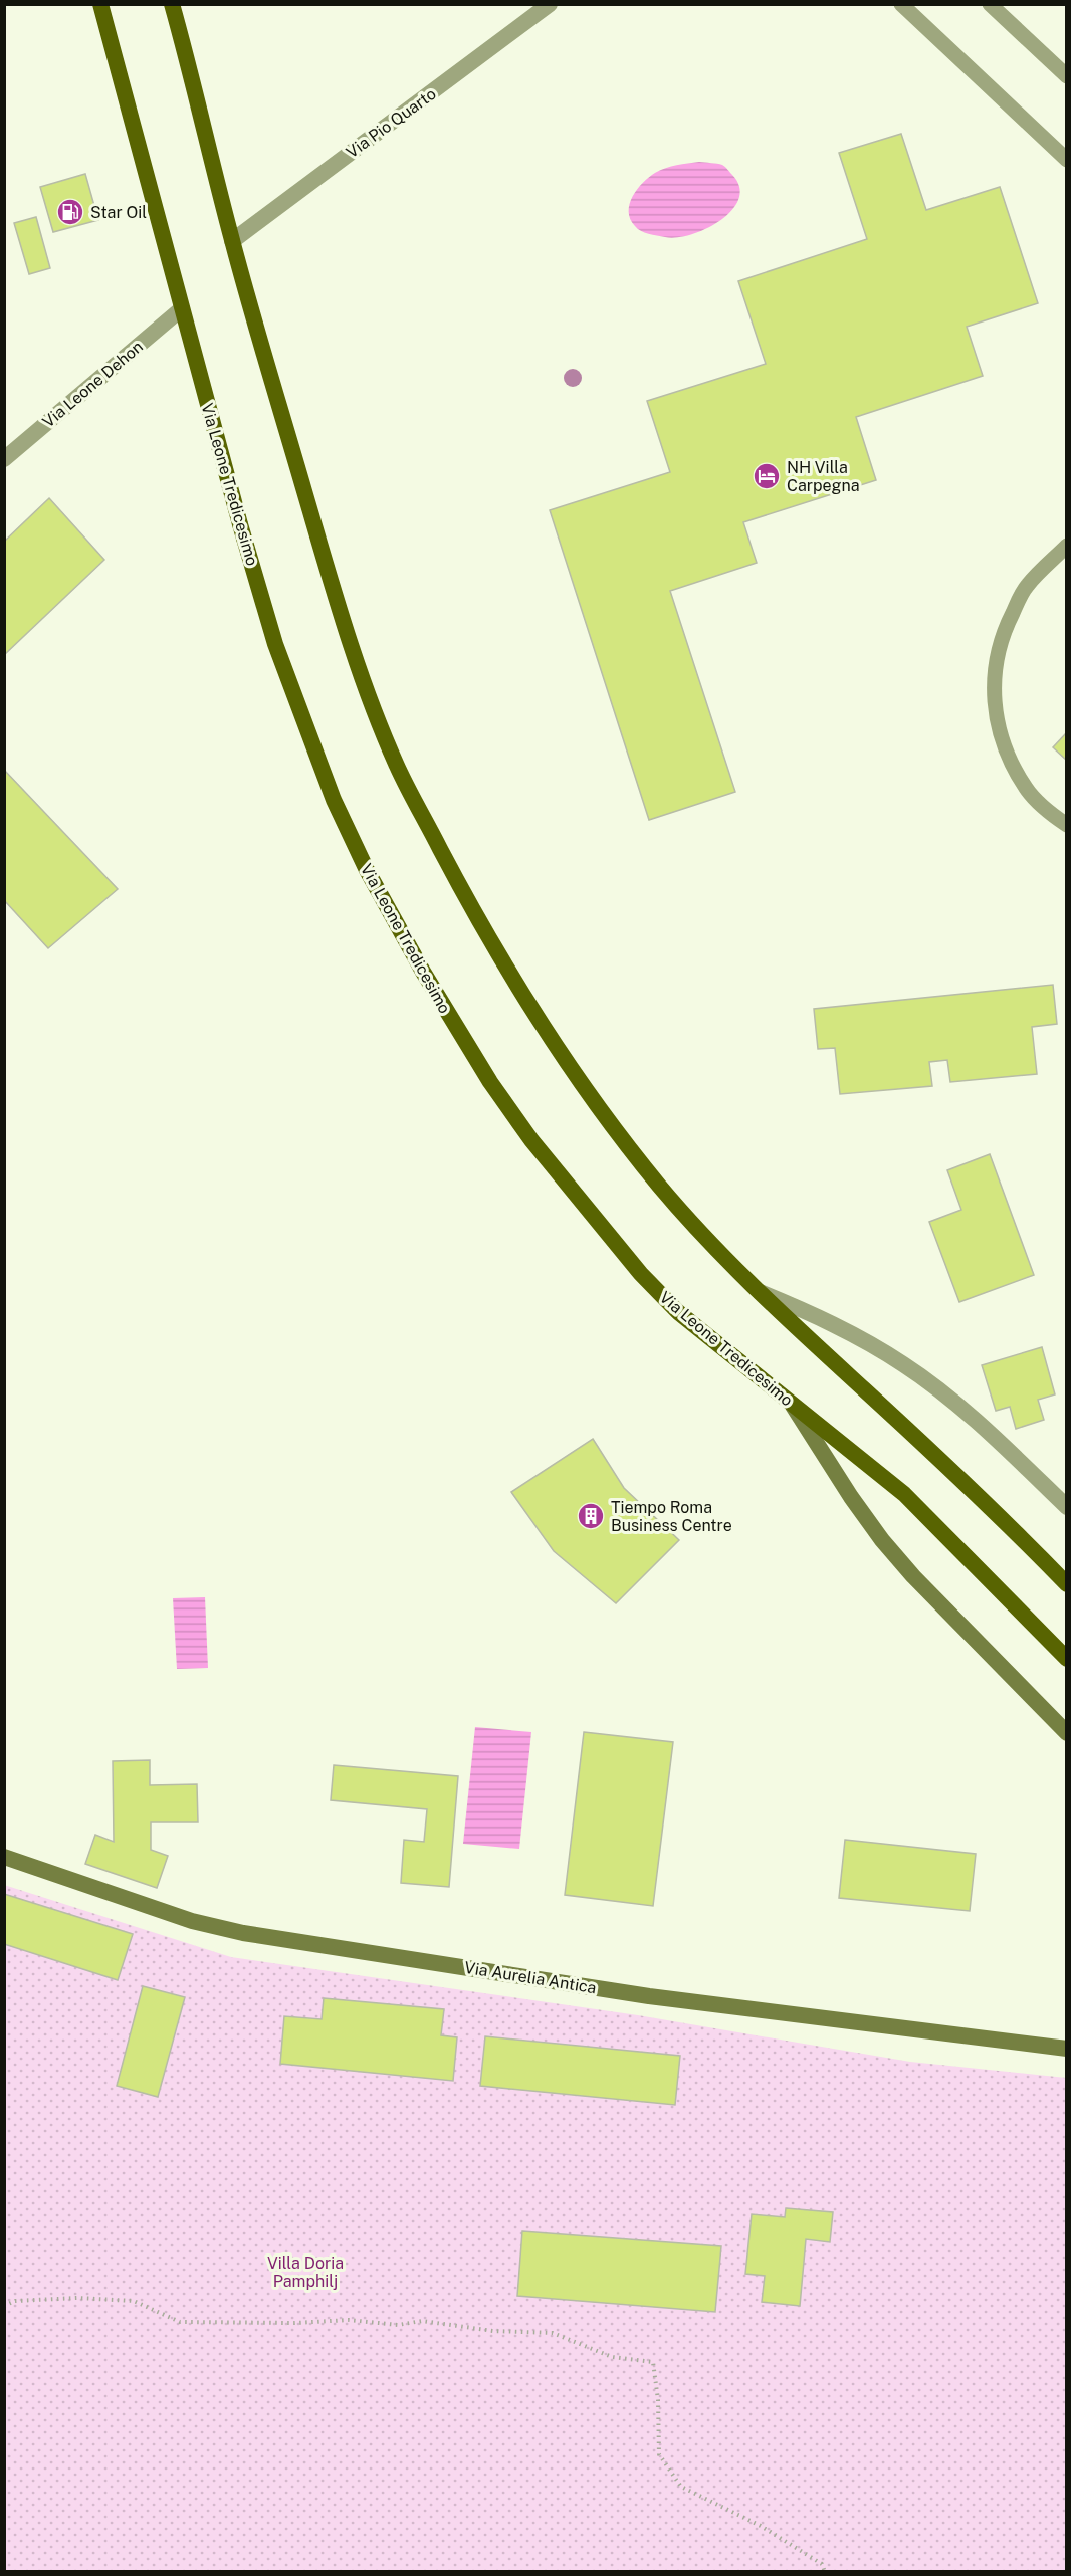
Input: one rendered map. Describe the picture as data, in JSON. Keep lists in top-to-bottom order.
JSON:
{
  "streets": {
    "main road": ["Via Leone Tredicesimo", "Via Aurelia Antica"],
    "street": ["Via Pio Quarto", "Via Leone Dehon"]
  },
  "crossings": [
    ["Via Leone Dehon", "Via Leone Tredicesimo"]
  ],
  "parks": ["Villa Doria Pamphilj"],
  "places": {
    "fuel station": ["Star Oil"],
    "hotel": ["NH Villa Carpegna"],
    "building": ["Tiempo Roma Business Centre"]
  }
}
